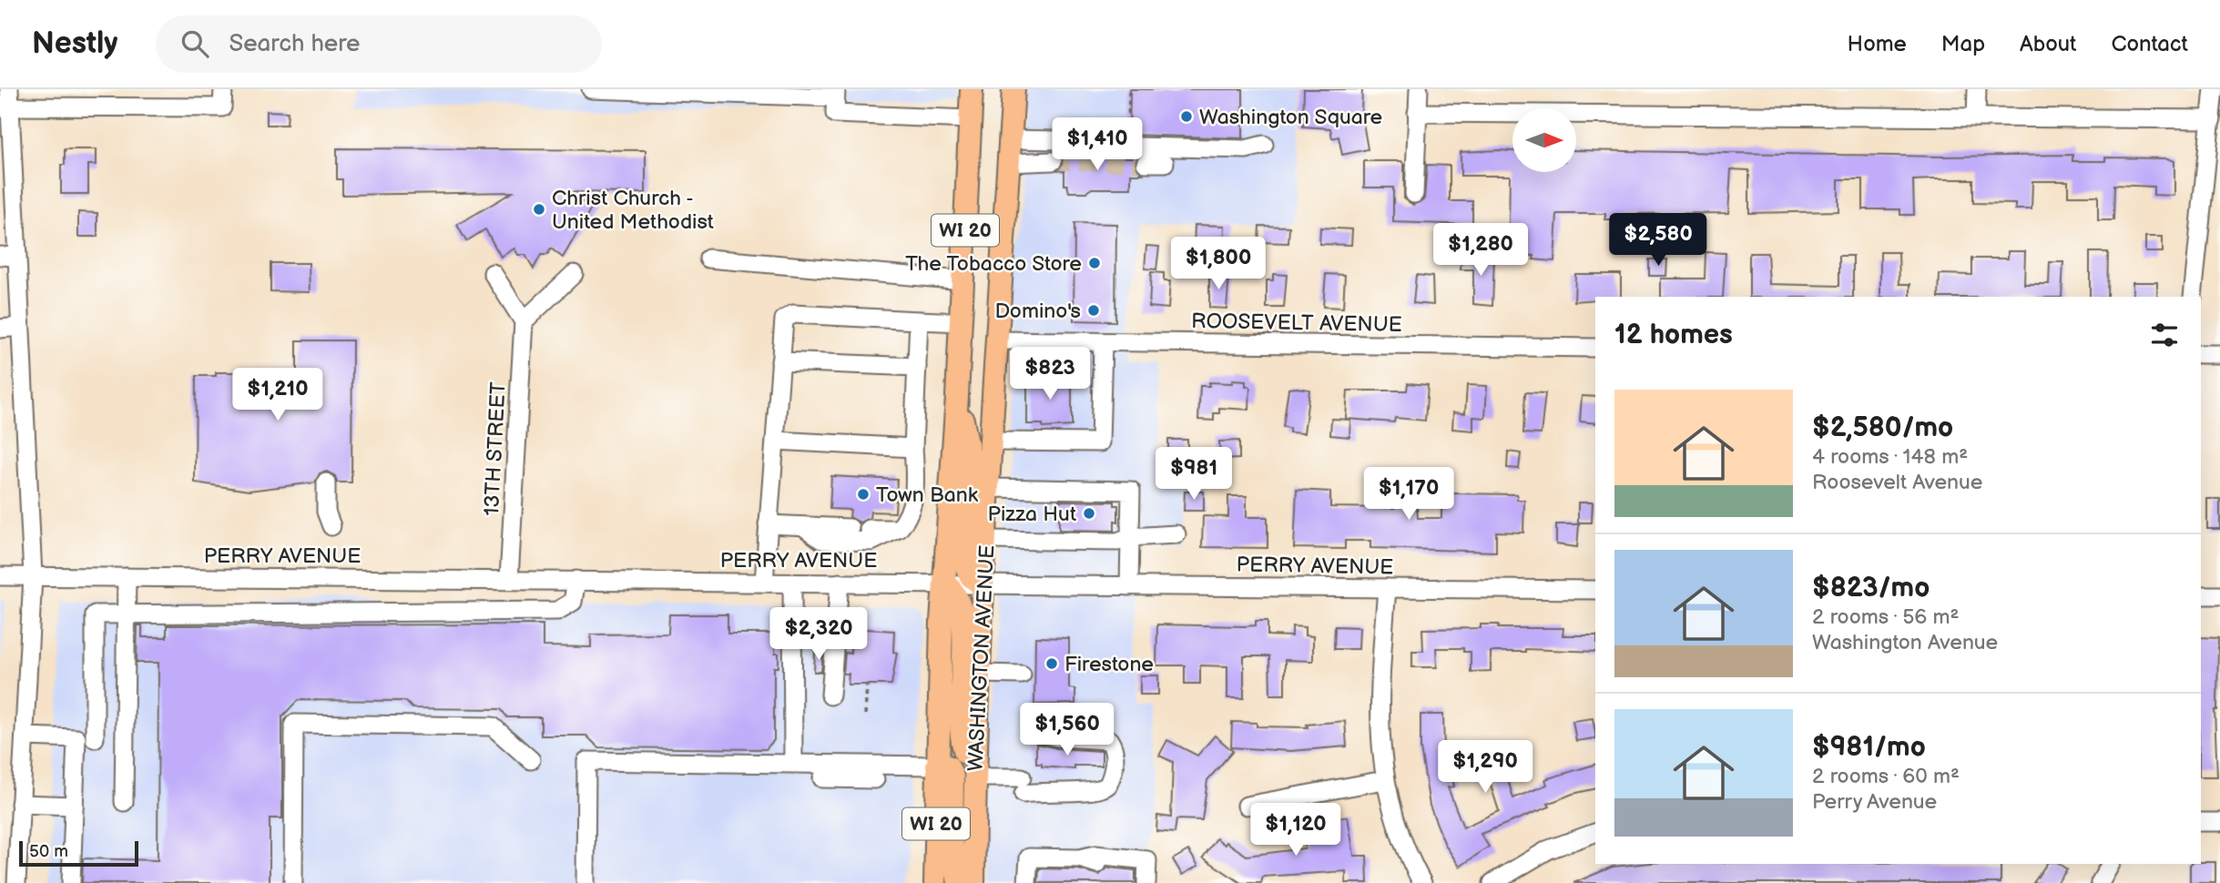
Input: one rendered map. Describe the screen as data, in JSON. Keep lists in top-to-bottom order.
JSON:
{
  "streets": {
    "main road": ["WI 20", "WASHINGTON AVENUE"],
    "street": ["ROOSEVELT AVENUE", "13TH STREET", "PERRY AVENUE"]
  },
  "crossings": [
    ["ROOSEVELT AVENUE", "WASHINGTON AVENUE"],
    ["13TH STREET", "PERRY AVENUE"],
    ["PERRY AVENUE", "WASHINGTON AVENUE"]
  ],
  "places": [
    "Washington Square",
    "Christ Church - United Methodist",
    "The Tobacco Store",
    "Domino's",
    "Town Bank",
    "Pizza Hut",
    "Firestone"
  ],
  "scale_bar": "50 m",
  "north": "right",
  "page": {
    "header": "Nestly",
    "search": "Search here",
    "nav": [
      "Home",
      "Map",
      "About",
      "Contact"
    ],
    "price": [
      "$1,410",
      "$2,580",
      "$1,280",
      "$1,800",
      "$823",
      "$1,210",
      "$981",
      "$1,170",
      "$2,320",
      "$1,560",
      "$1,290",
      "$1,120"
    ],
    "heading": "12 homes",
    "list": [
      {
        "name": "$2,580/mo",
        "note": "4 rooms · 148 m² · Roosevelt Avenue"
      },
      {
        "name": "$823/mo",
        "note": "2 rooms · 56 m² · Washington Avenue"
      },
      {
        "name": "$981/mo",
        "note": "2 rooms · 60 m² · Perry Avenue"
      }
    ],
    "scale": "50 m"
  }
}
